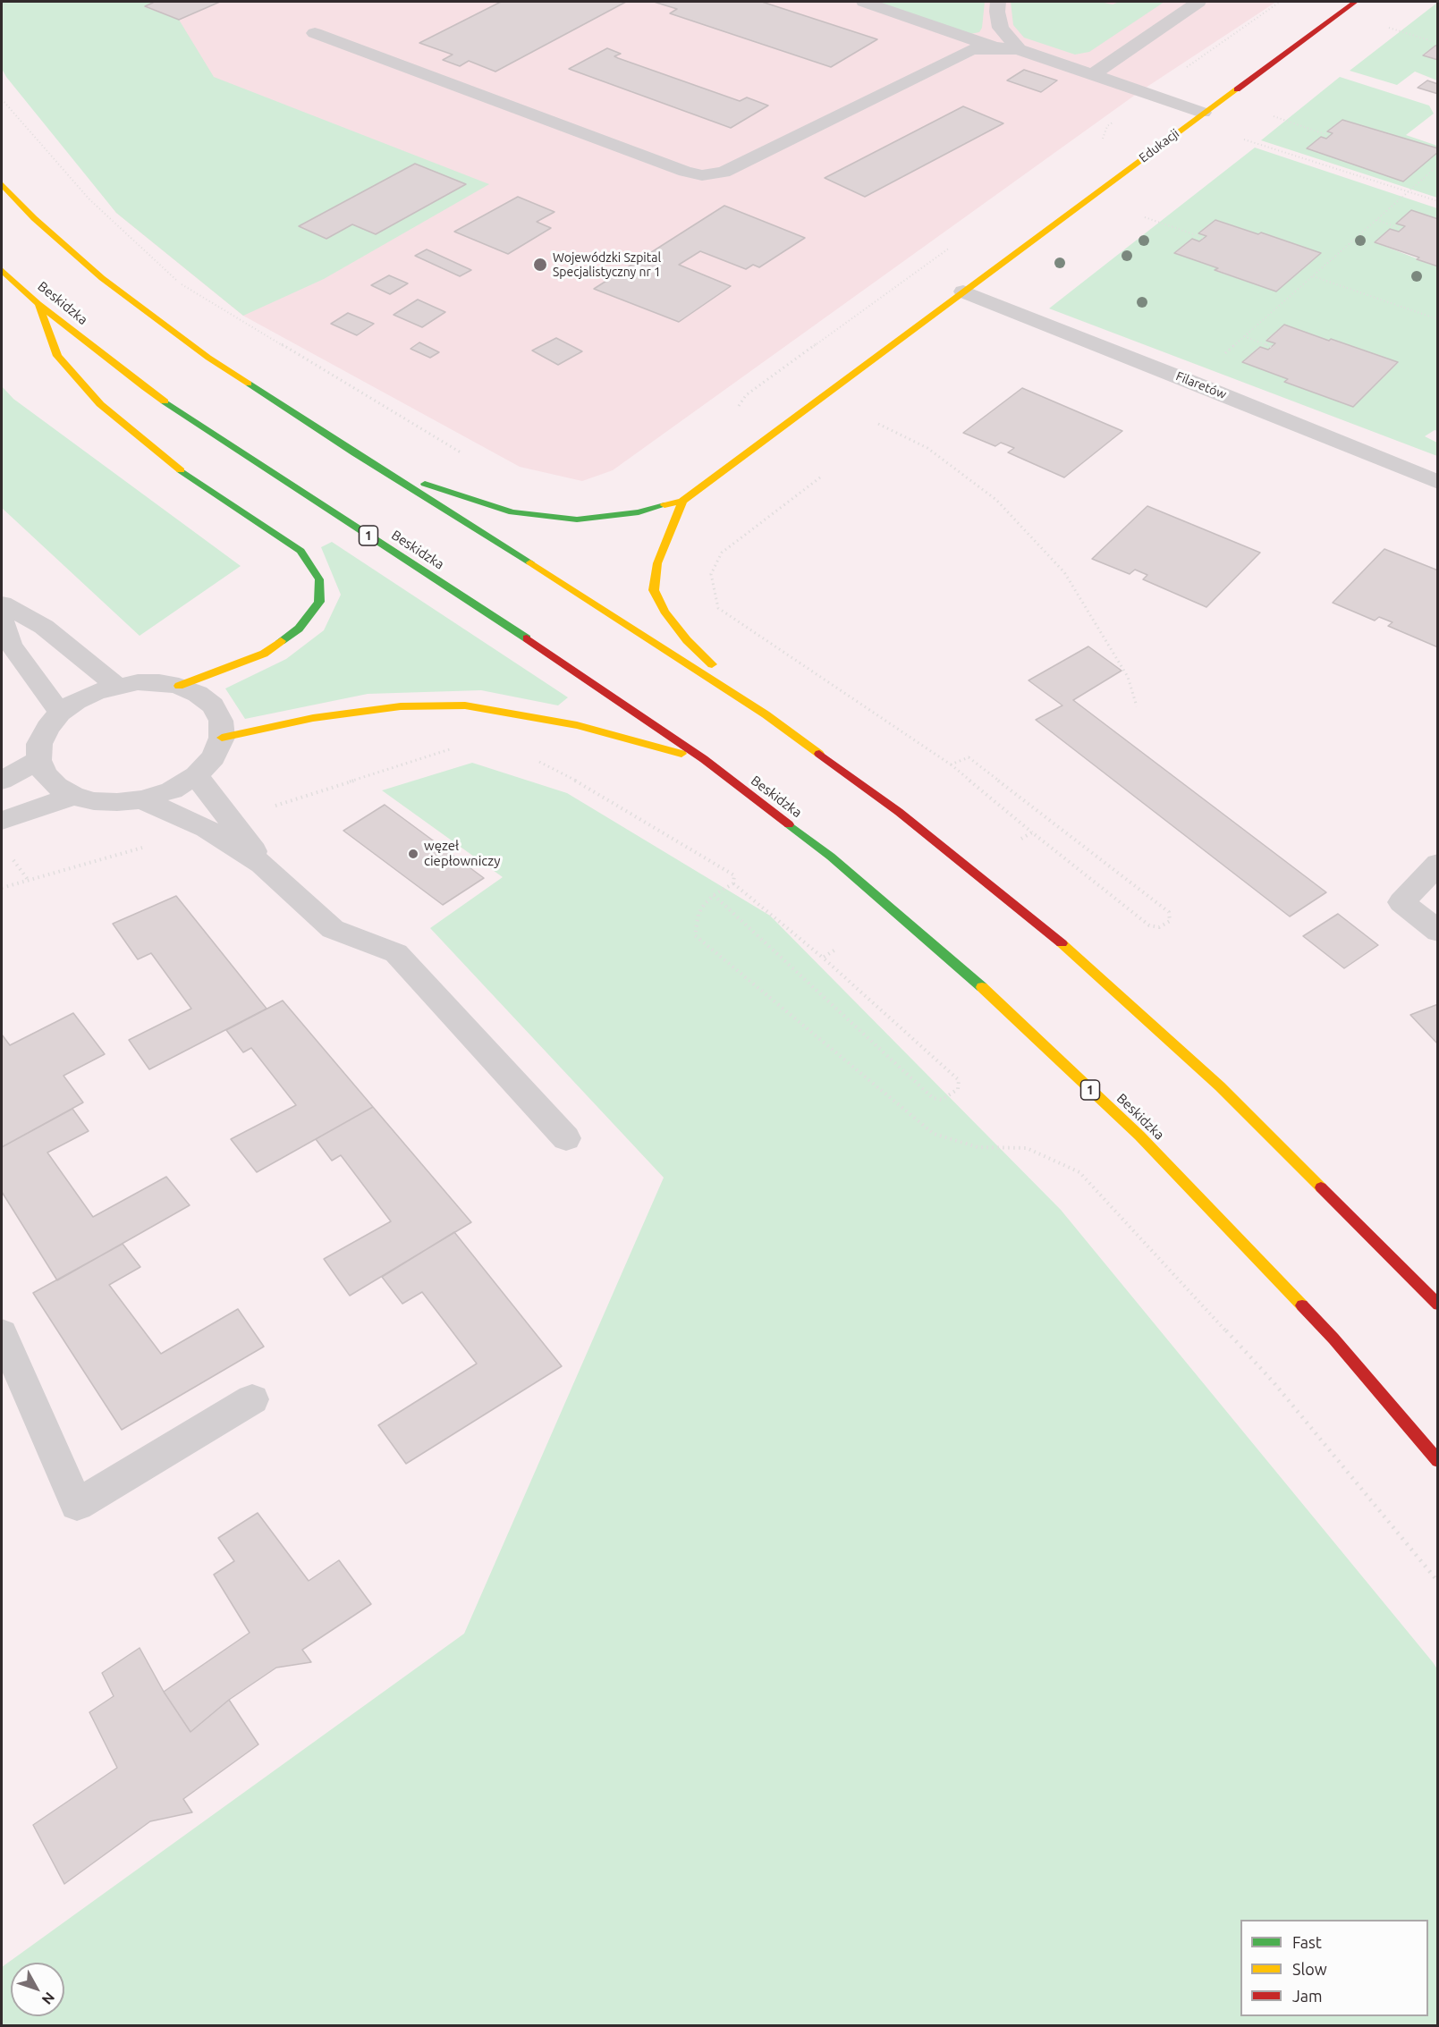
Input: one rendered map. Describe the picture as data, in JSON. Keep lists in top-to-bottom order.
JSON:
{
  "streets": {
    "main road": ["Edukacji", "Beskidzka", "1"],
    "street": ["Filaretów"]
  },
  "crossings": [
    ["Edukacji", "Filaretów"]
  ],
  "places": ["Wojewódzki Szpital Specjalistyczny nr 1", "węzeł ciepłowniczy"],
  "legend": ["Fast", "Slow", "Jam"],
  "north": "bottom right"
}
